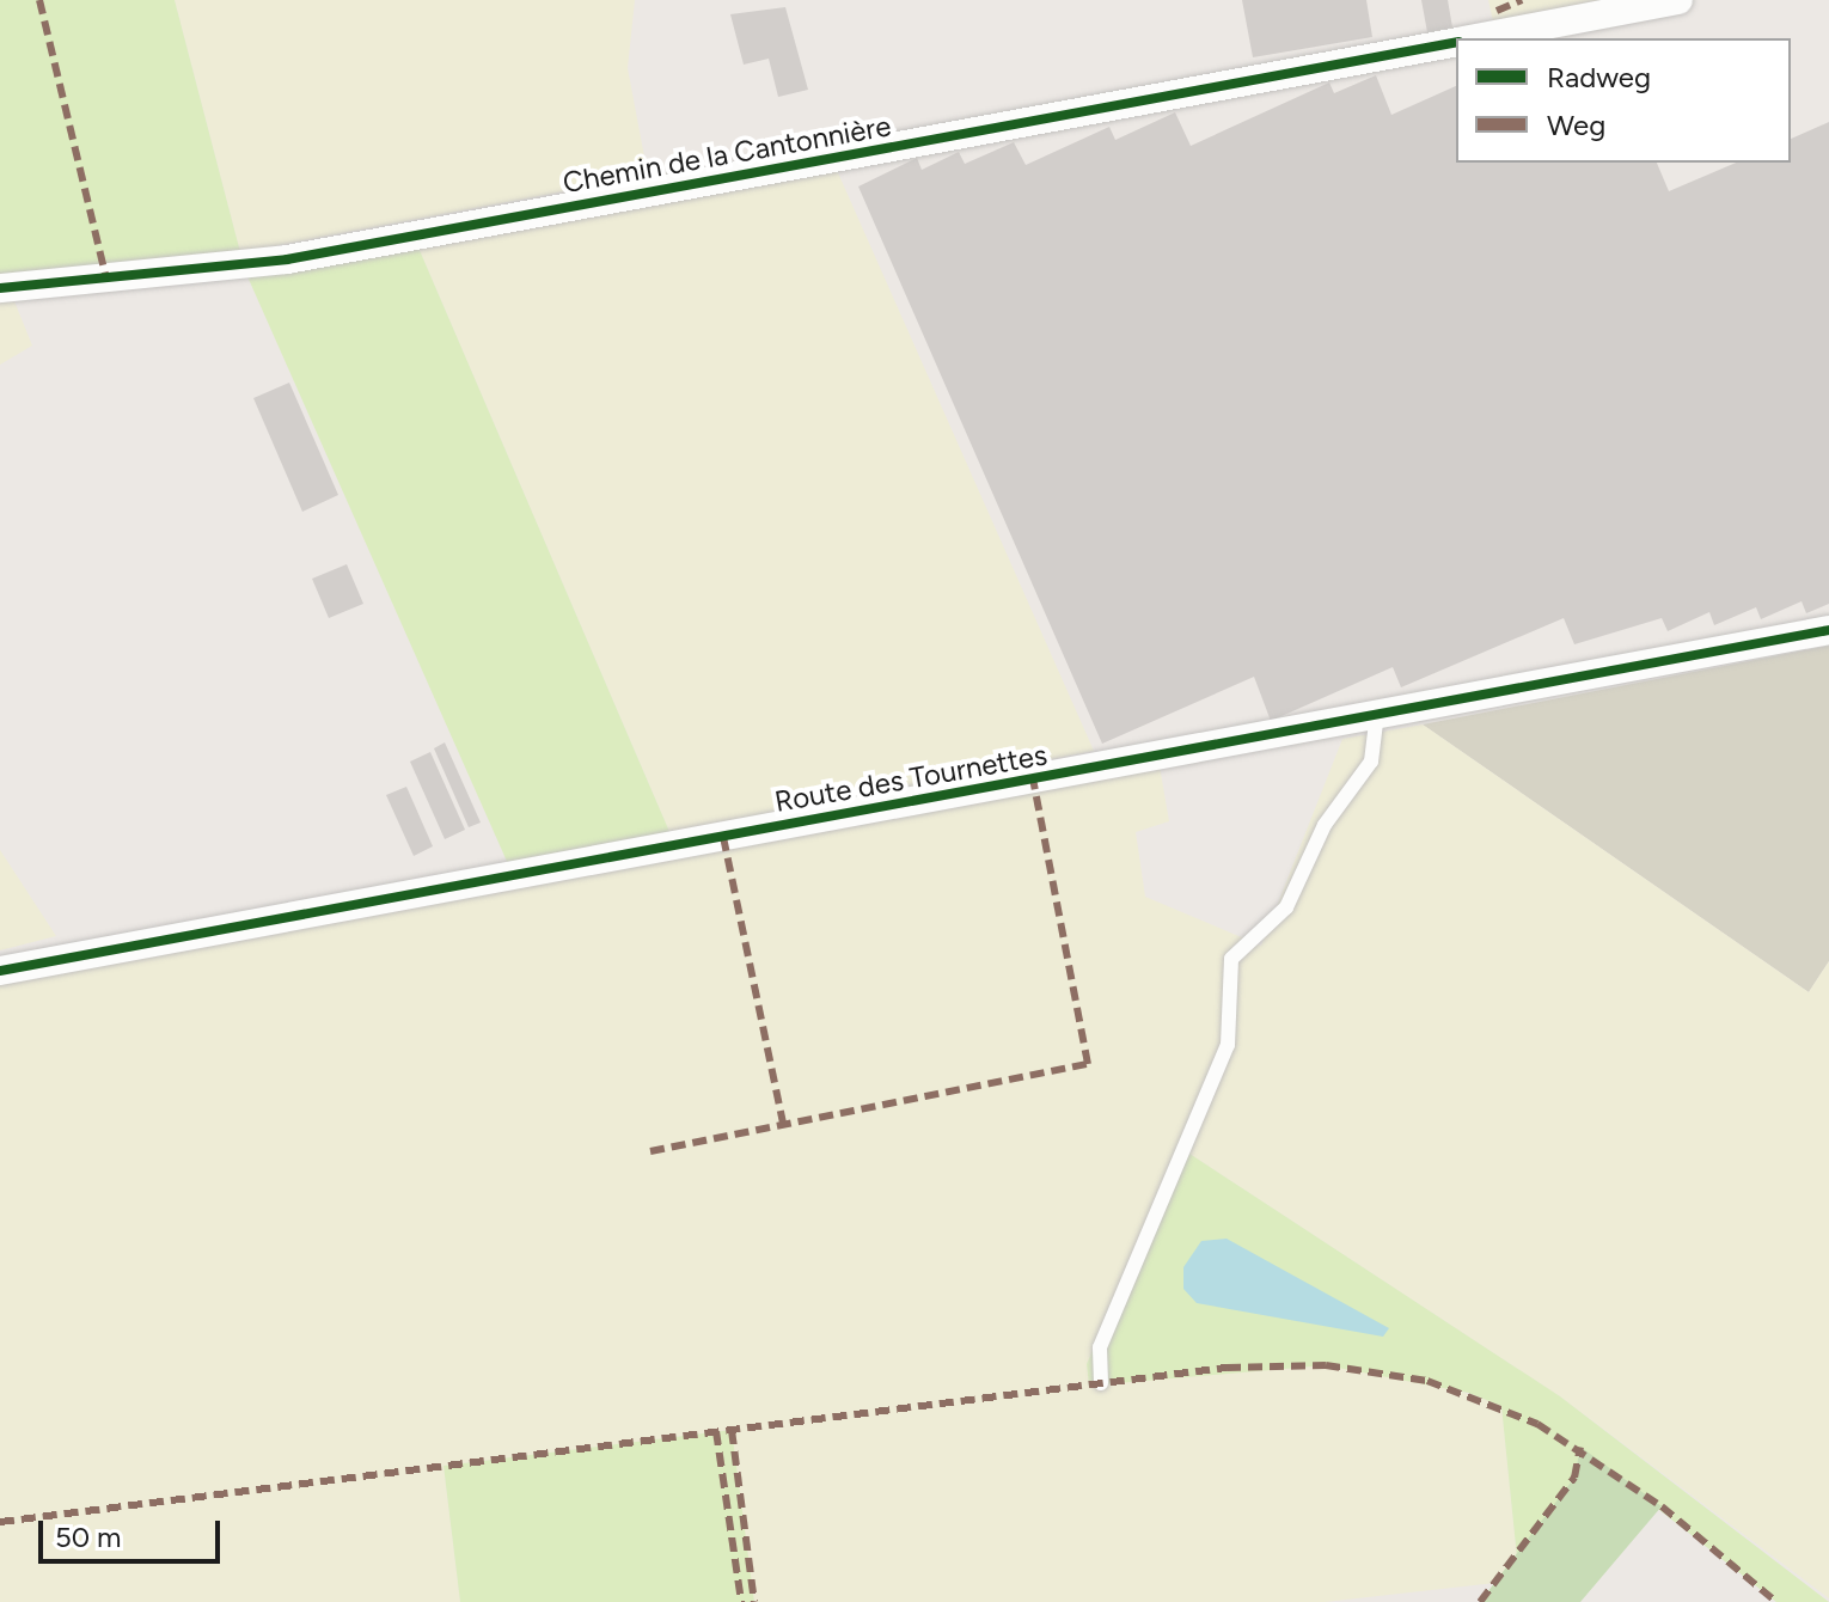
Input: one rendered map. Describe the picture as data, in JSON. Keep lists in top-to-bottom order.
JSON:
{
  "streets": {
    "street": ["Chemin de la Cantonnière", "Route des Tournettes"]
  },
  "legend": ["Radweg", "Weg"],
  "scale_bar": "50 m"
}
